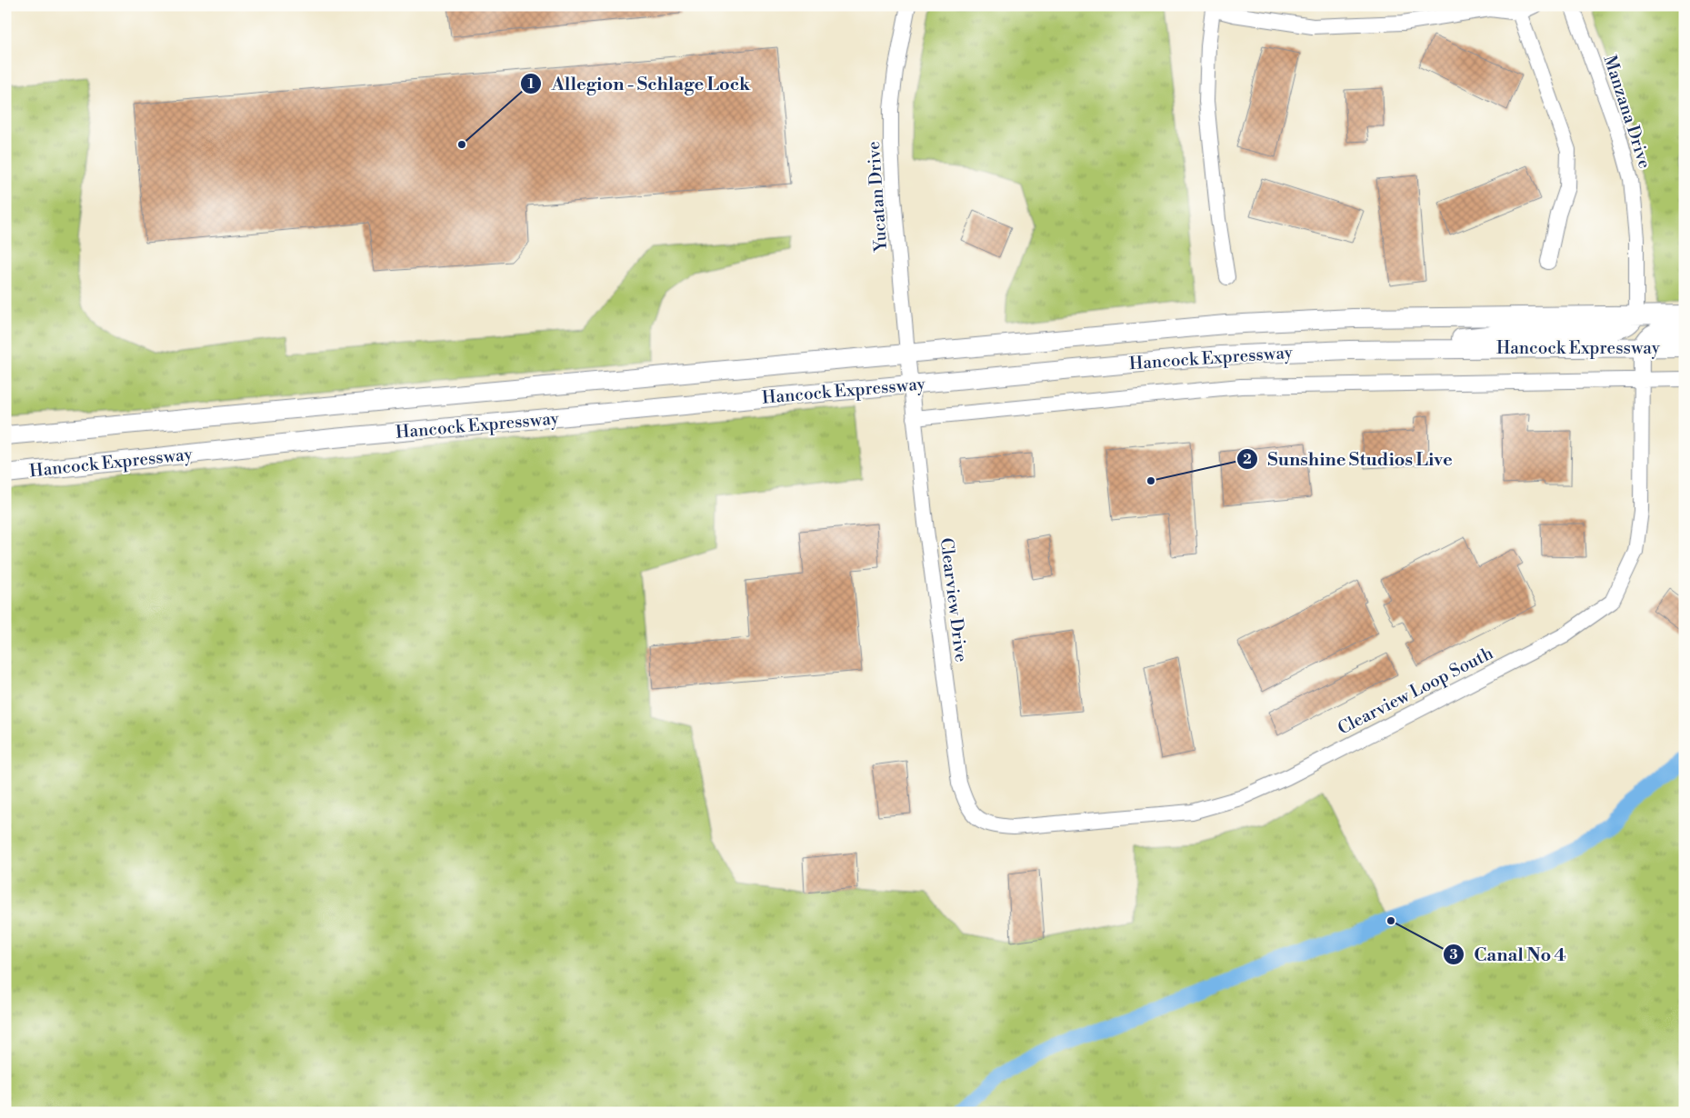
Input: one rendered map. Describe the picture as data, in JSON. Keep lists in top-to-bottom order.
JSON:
{
  "streets": {
    "main road": ["Hancock Expressway"],
    "street": [
      "Manzana Drive",
      "Yucatan Drive",
      "Clearview Drive",
      "Clearview Loop South"
    ]
  },
  "crossings": [
    ["Manzana Drive", "Hancock Expressway"],
    ["Yucatan Drive", "Hancock Expressway"],
    ["Yucatan Drive", "Clearview Drive"],
    ["Hancock Expressway", "Clearview Drive"],
    ["Hancock Expressway", "Clearview Loop South"],
    ["Clearview Drive", "Clearview Loop South"]
  ],
  "places": ["Allegion - Schlage Lock", "Sunshine Studios Live", "Canal No 4"]
}
